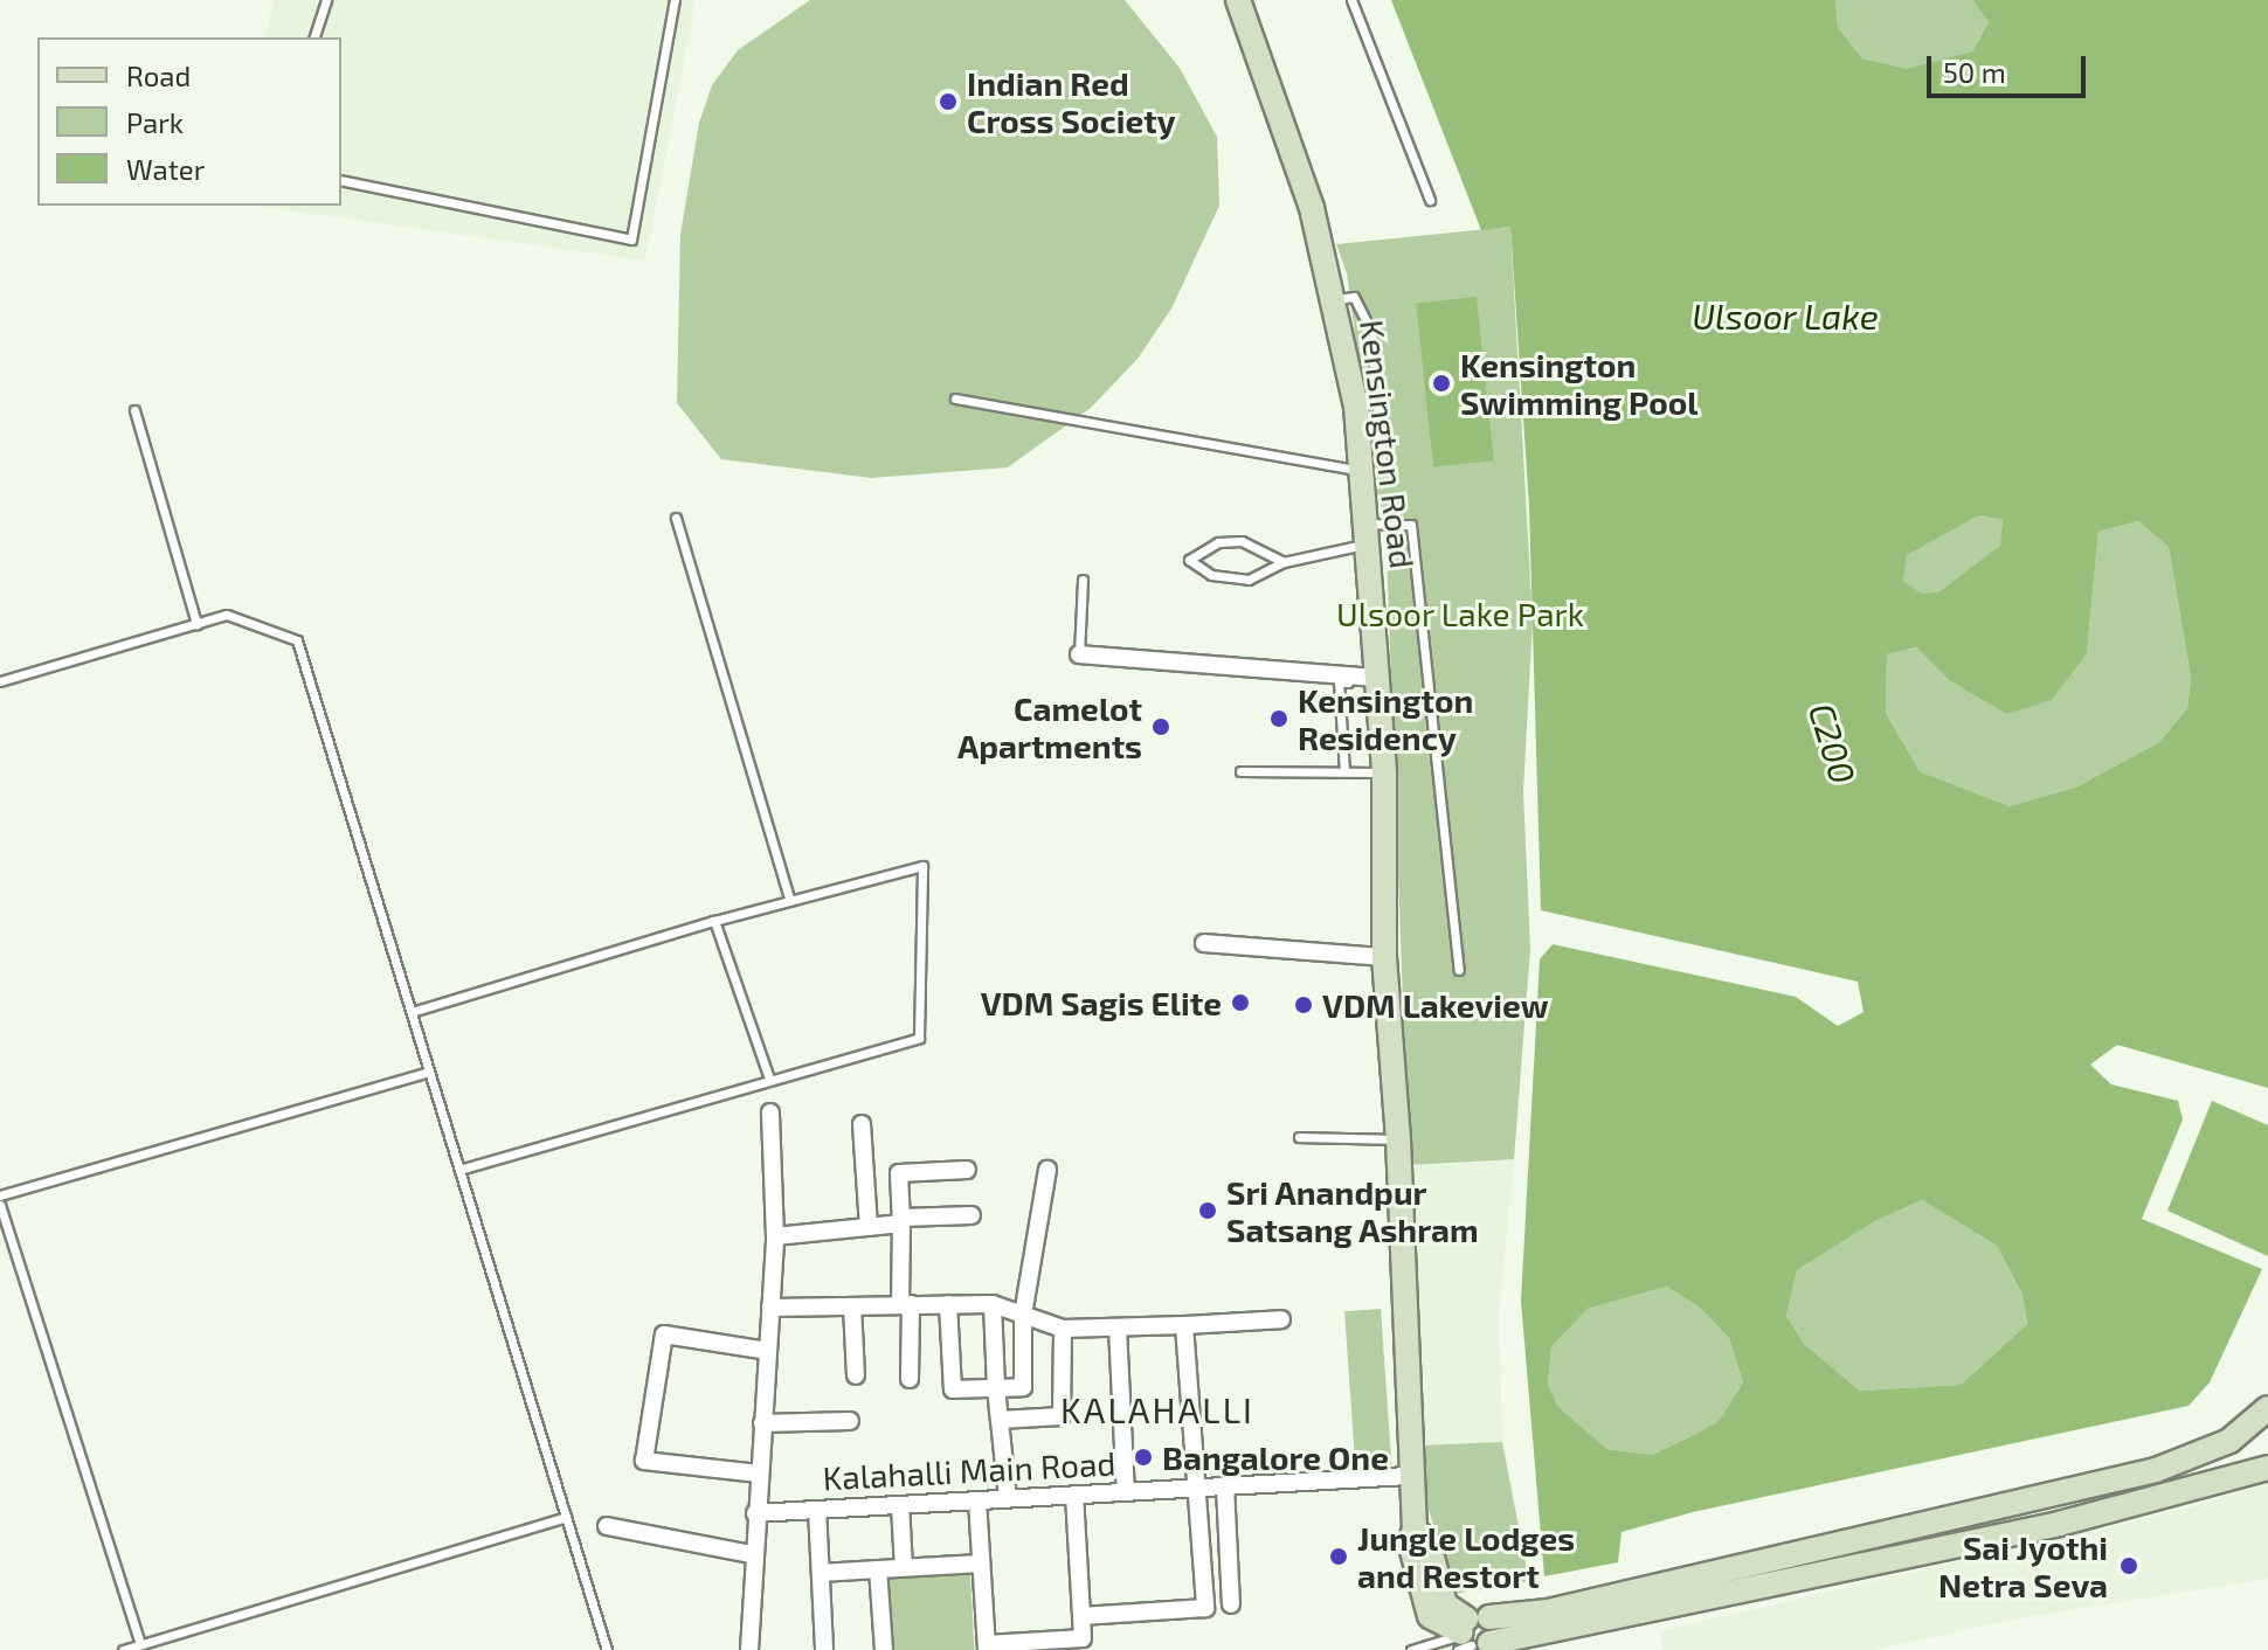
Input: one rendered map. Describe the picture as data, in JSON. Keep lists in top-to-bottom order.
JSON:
{
  "streets": {
    "main road": ["Kensington Road"],
    "street": ["Kalahalli Main Road"]
  },
  "crossings": [
    ["Kensington Road", "Kalahalli Main Road"]
  ],
  "districts": ["KALAHALLI"],
  "water": ["Ulsoor Lake", "C200"],
  "parks": ["Ulsoor Lake Park"],
  "places": [
    "Indian Red Cross Society",
    "Kensington Swimming Pool",
    "Kensington Residency",
    "Camelot Apartments",
    "VDM Sagis Elite",
    "VDM Lakeview",
    "Sri Anandpur Satsang Ashram",
    "Bangalore One",
    "Jungle Lodges and Restort",
    "Sai Jyothi Netra Seva"
  ],
  "legend": ["Road", "Park", "Water"],
  "scale_bar": "50 m"
}
